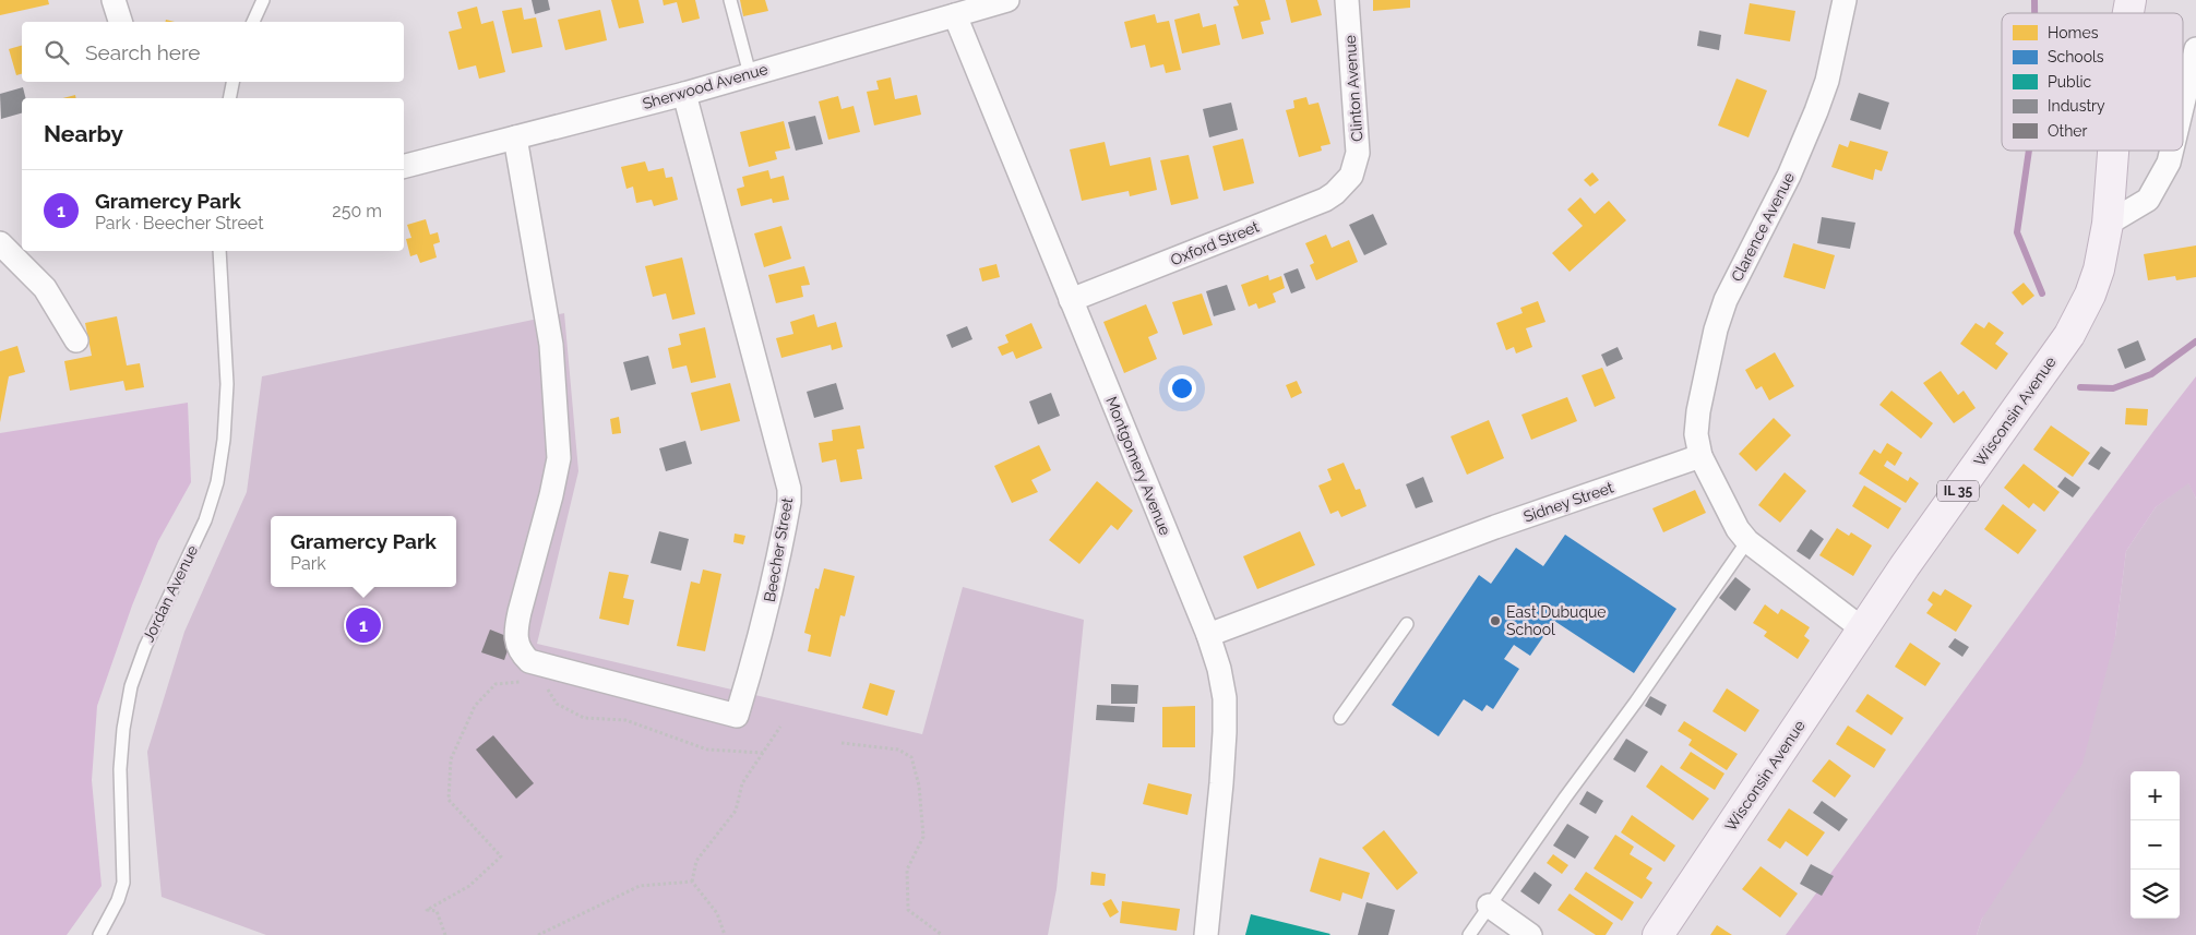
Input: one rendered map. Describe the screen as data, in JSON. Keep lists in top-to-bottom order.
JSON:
{
  "streets": {
    "main road": ["Wisconsin Avenue", "IL 35"],
    "street": [
      "Sherwood Avenue",
      "Clinton Avenue",
      "Clarence Avenue",
      "Oxford Street",
      "Montgomery Avenue",
      "Sidney Street",
      "Beecher Street"
    ],
    "lane": ["Jordan Avenue"]
  },
  "crossings": [
    ["Sherwood Avenue", "Montgomery Avenue"],
    ["Sherwood Avenue", "Beecher Street"],
    ["Clinton Avenue", "Oxford Street"],
    ["Clarence Avenue", "Sidney Street"],
    ["Oxford Street", "Montgomery Avenue"],
    ["Montgomery Avenue", "Sidney Street"]
  ],
  "places": ["East Dubuque School"],
  "legend": [
    "Homes",
    "Schools",
    "Public",
    "Industry",
    "Other"
  ],
  "page": {
    "search": "Search here",
    "heading": "Nearby",
    "list": [
      {
        "mark": "1",
        "name": "Gramercy Park",
        "note": "Park · Beecher Street",
        "value": "250 m"
      }
    ],
    "popup": ["Gramercy Park", "Park"],
    "pins": "1",
    "map_buttons": ["+", "−"]
  }
}
